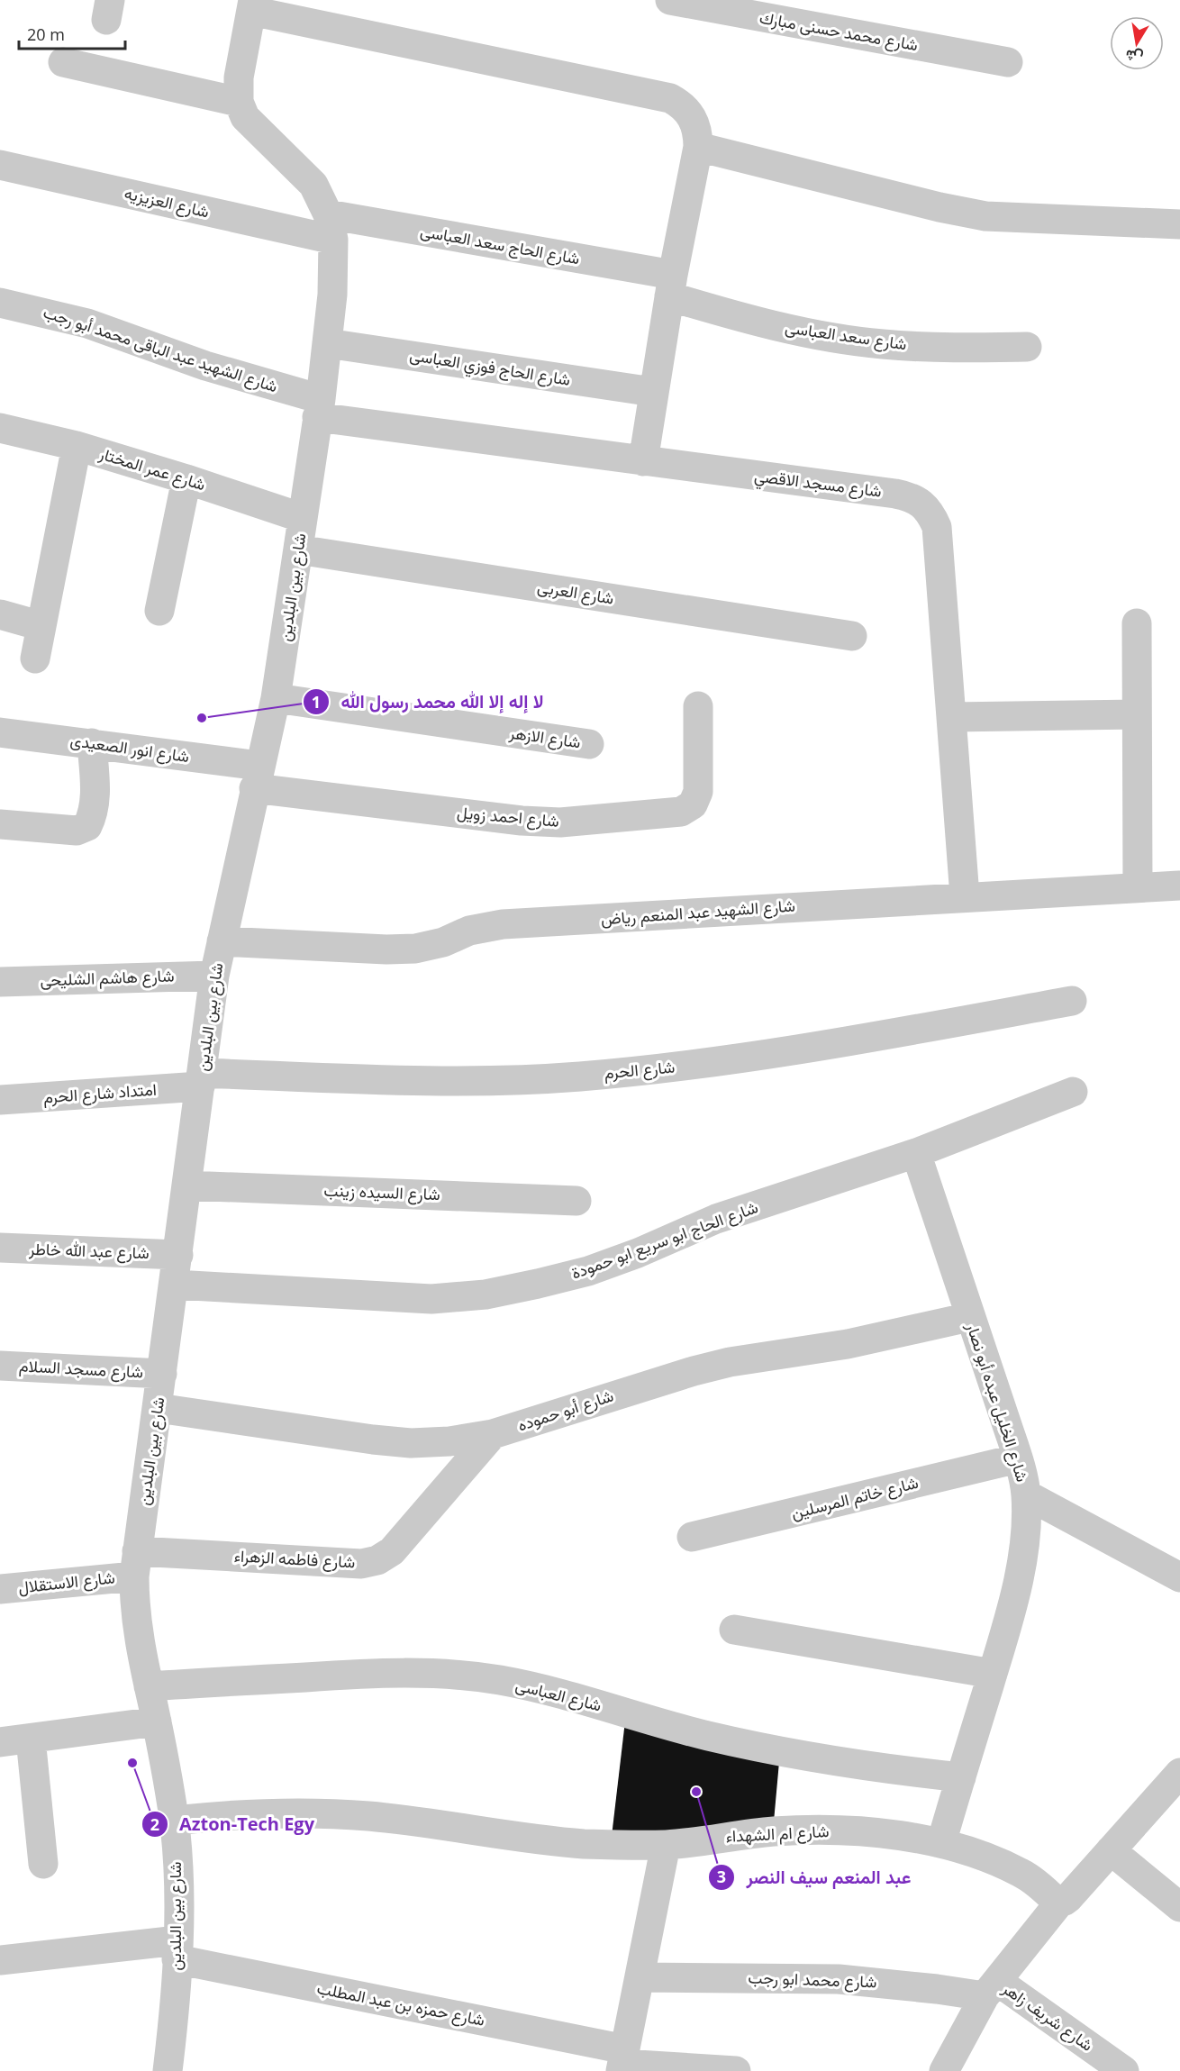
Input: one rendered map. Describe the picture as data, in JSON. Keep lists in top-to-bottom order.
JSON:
{
  "streets": {
    "street": [
      "شارع محمد حسنى مبارك",
      "شارع العزيزيه",
      "شارع الحاج سعد العباسى",
      "شارع سعد العباسى",
      "شارع الشهيد عبد الباقى محمد أبو رجب",
      "شارع الحاج فوزي العباسى",
      "شارع عمر المختار",
      "شارع مسجد الاقصي",
      "شارع بين البلدين",
      "شارع العربى",
      "شارع الازهر",
      "شارع انور الصعيدى",
      "شارع احمد زويل",
      "شارع الشهيد عبد المنعم رياض",
      "شارع هاشم الشليحى",
      "شارع الحرم",
      "امتداد شارع الحرم",
      "شارع السيده زينب",
      "شارع الحاج ابو سريع ابو حمودة",
      "شارع عبد الله خاطر",
      "شارع مسجد السلام",
      "شارع الخليل عبده أبو نصار",
      "شارع أبو حموده",
      "شارع خاتم المرسلين",
      "شارع فاطمه الزهراء",
      "شارع الاستقلال",
      "شارع العباسى",
      "شارع ام الشهداء",
      "شارع محمد ابو رجب",
      "شارع حمزه بن عبد المطلب",
      "شارع شريف زاهر"
    ]
  },
  "crossings": [
    ["شارع العزيزيه", "شارع الحاج سعد العباسى"],
    ["شارع العزيزيه", "شارع بين البلدين"],
    ["شارع الحاج سعد العباسى", "شارع سعد العباسى"],
    ["شارع الحاج سعد العباسى", "شارع بين البلدين"],
    ["شارع الشهيد عبد الباقى محمد أبو رجب", "شارع مسجد الاقصي"],
    ["شارع الشهيد عبد الباقى محمد أبو رجب", "شارع بين البلدين"],
    ["شارع الحاج فوزي العباسى", "شارع بين البلدين"],
    ["شارع عمر المختار", "شارع بين البلدين"],
    ["شارع مسجد الاقصي", "شارع بين البلدين"],
    ["شارع مسجد الاقصي", "شارع الشهيد عبد المنعم رياض"],
    ["شارع بين البلدين", "شارع العربى"],
    ["شارع بين البلدين", "شارع الازهر"],
    ["شارع بين البلدين", "شارع انور الصعيدى"],
    ["شارع بين البلدين", "شارع احمد زويل"],
    ["شارع بين البلدين", "شارع الشهيد عبد المنعم رياض"],
    ["شارع بين البلدين", "شارع هاشم الشليحى"],
    ["شارع بين البلدين", "شارع الحرم"],
    ["شارع بين البلدين", "امتداد شارع الحرم"],
    ["شارع بين البلدين", "شارع السيده زينب"],
    ["شارع بين البلدين", "شارع الحاج ابو سريع ابو حمودة"],
    ["شارع بين البلدين", "شارع عبد الله خاطر"],
    ["شارع بين البلدين", "شارع مسجد السلام"],
    ["شارع بين البلدين", "شارع أبو حموده"],
    ["شارع بين البلدين", "شارع فاطمه الزهراء"],
    ["شارع بين البلدين", "شارع الاستقلال"],
    ["شارع بين البلدين", "شارع العباسى"],
    ["شارع بين البلدين", "شارع ام الشهداء"],
    ["شارع بين البلدين", "شارع حمزه بن عبد المطلب"],
    ["شارع انور الصعيدى", "شارع احمد زويل"],
    ["شارع الحرم", "امتداد شارع الحرم"],
    ["شارع الحاج ابو سريع ابو حمودة", "شارع الخليل عبده أبو نصار"],
    ["شارع الخليل عبده أبو نصار", "شارع أبو حموده"],
    ["شارع الخليل عبده أبو نصار", "شارع خاتم المرسلين"],
    ["شارع الخليل عبده أبو نصار", "شارع العباسى"],
    ["شارع الخليل عبده أبو نصار", "شارع ام الشهداء"],
    ["شارع أبو حموده", "شارع فاطمه الزهراء"],
    ["شارع فاطمه الزهراء", "شارع الاستقلال"],
    ["شارع محمد ابو رجب", "شارع شريف زاهر"]
  ],
  "places": ["لا إله إلا الله محمد رسول الله", "Azton-Tech Egy", "عبد المنعم سيف النصر"],
  "scale_bar": "20 m",
  "north": "bottom"
}
